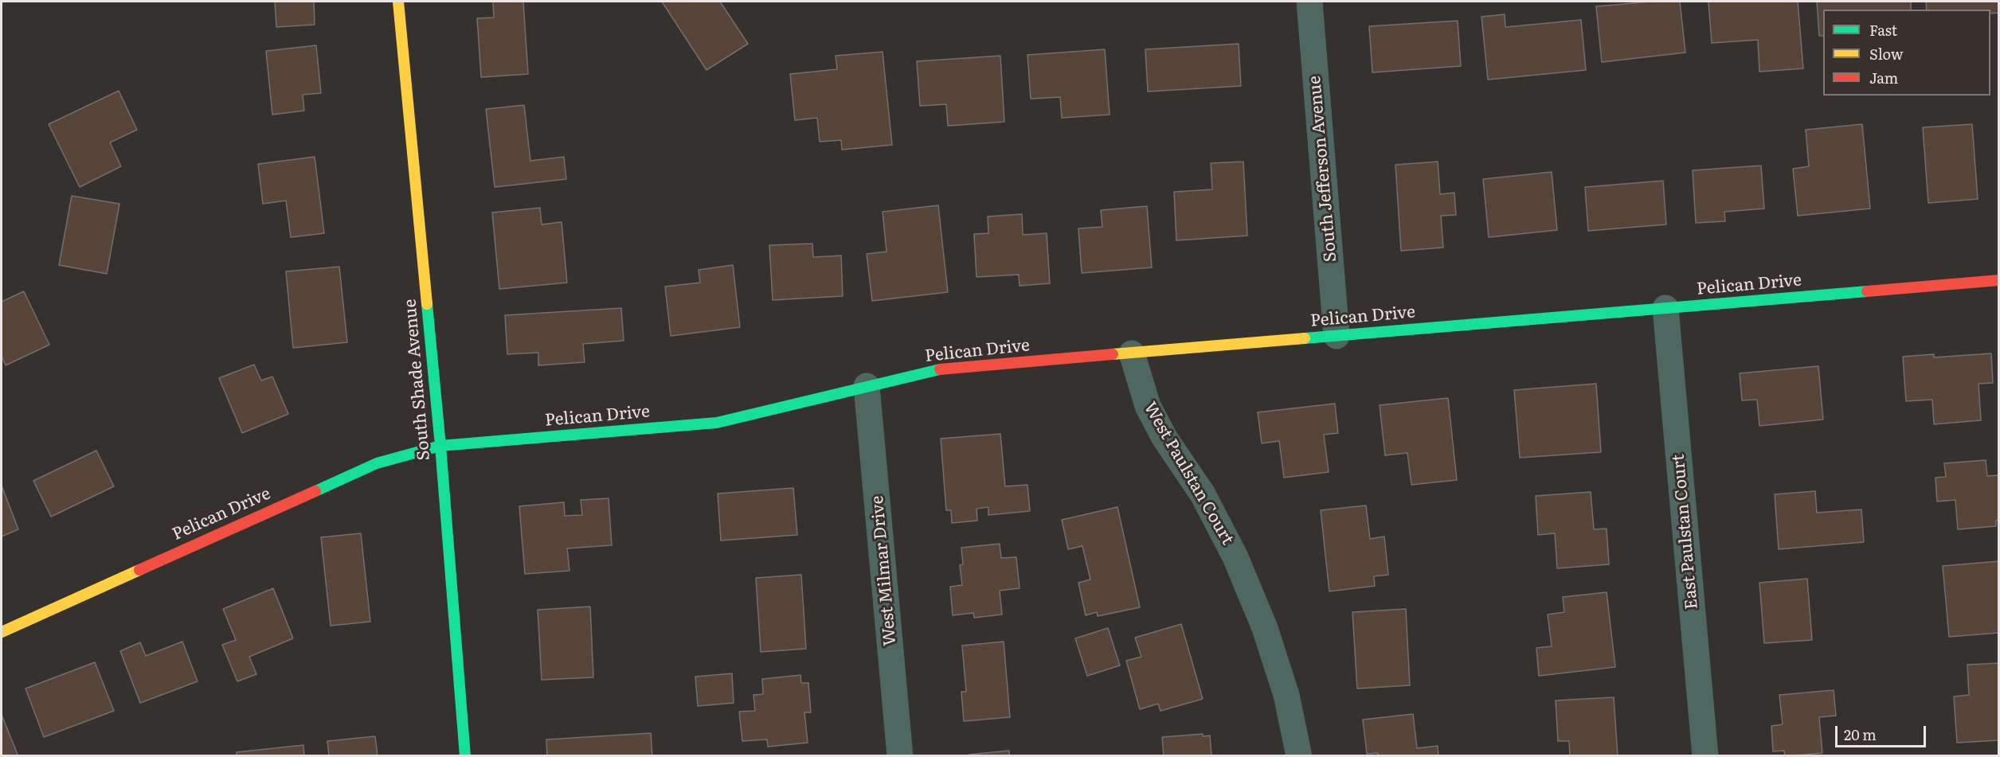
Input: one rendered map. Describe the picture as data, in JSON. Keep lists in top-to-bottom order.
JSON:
{
  "streets": {
    "street": [
      "South Jefferson Avenue",
      "Pelican Drive",
      "South Shade Avenue",
      "West Paulstan Court",
      "East Paulstan Court",
      "West Milmar Drive"
    ]
  },
  "crossings": [
    ["South Jefferson Avenue", "Pelican Drive"],
    ["Pelican Drive", "South Shade Avenue"],
    ["Pelican Drive", "West Paulstan Court"],
    ["Pelican Drive", "East Paulstan Court"],
    ["Pelican Drive", "West Milmar Drive"]
  ],
  "legend": ["Fast", "Slow", "Jam"],
  "scale_bar": "20 m"
}
